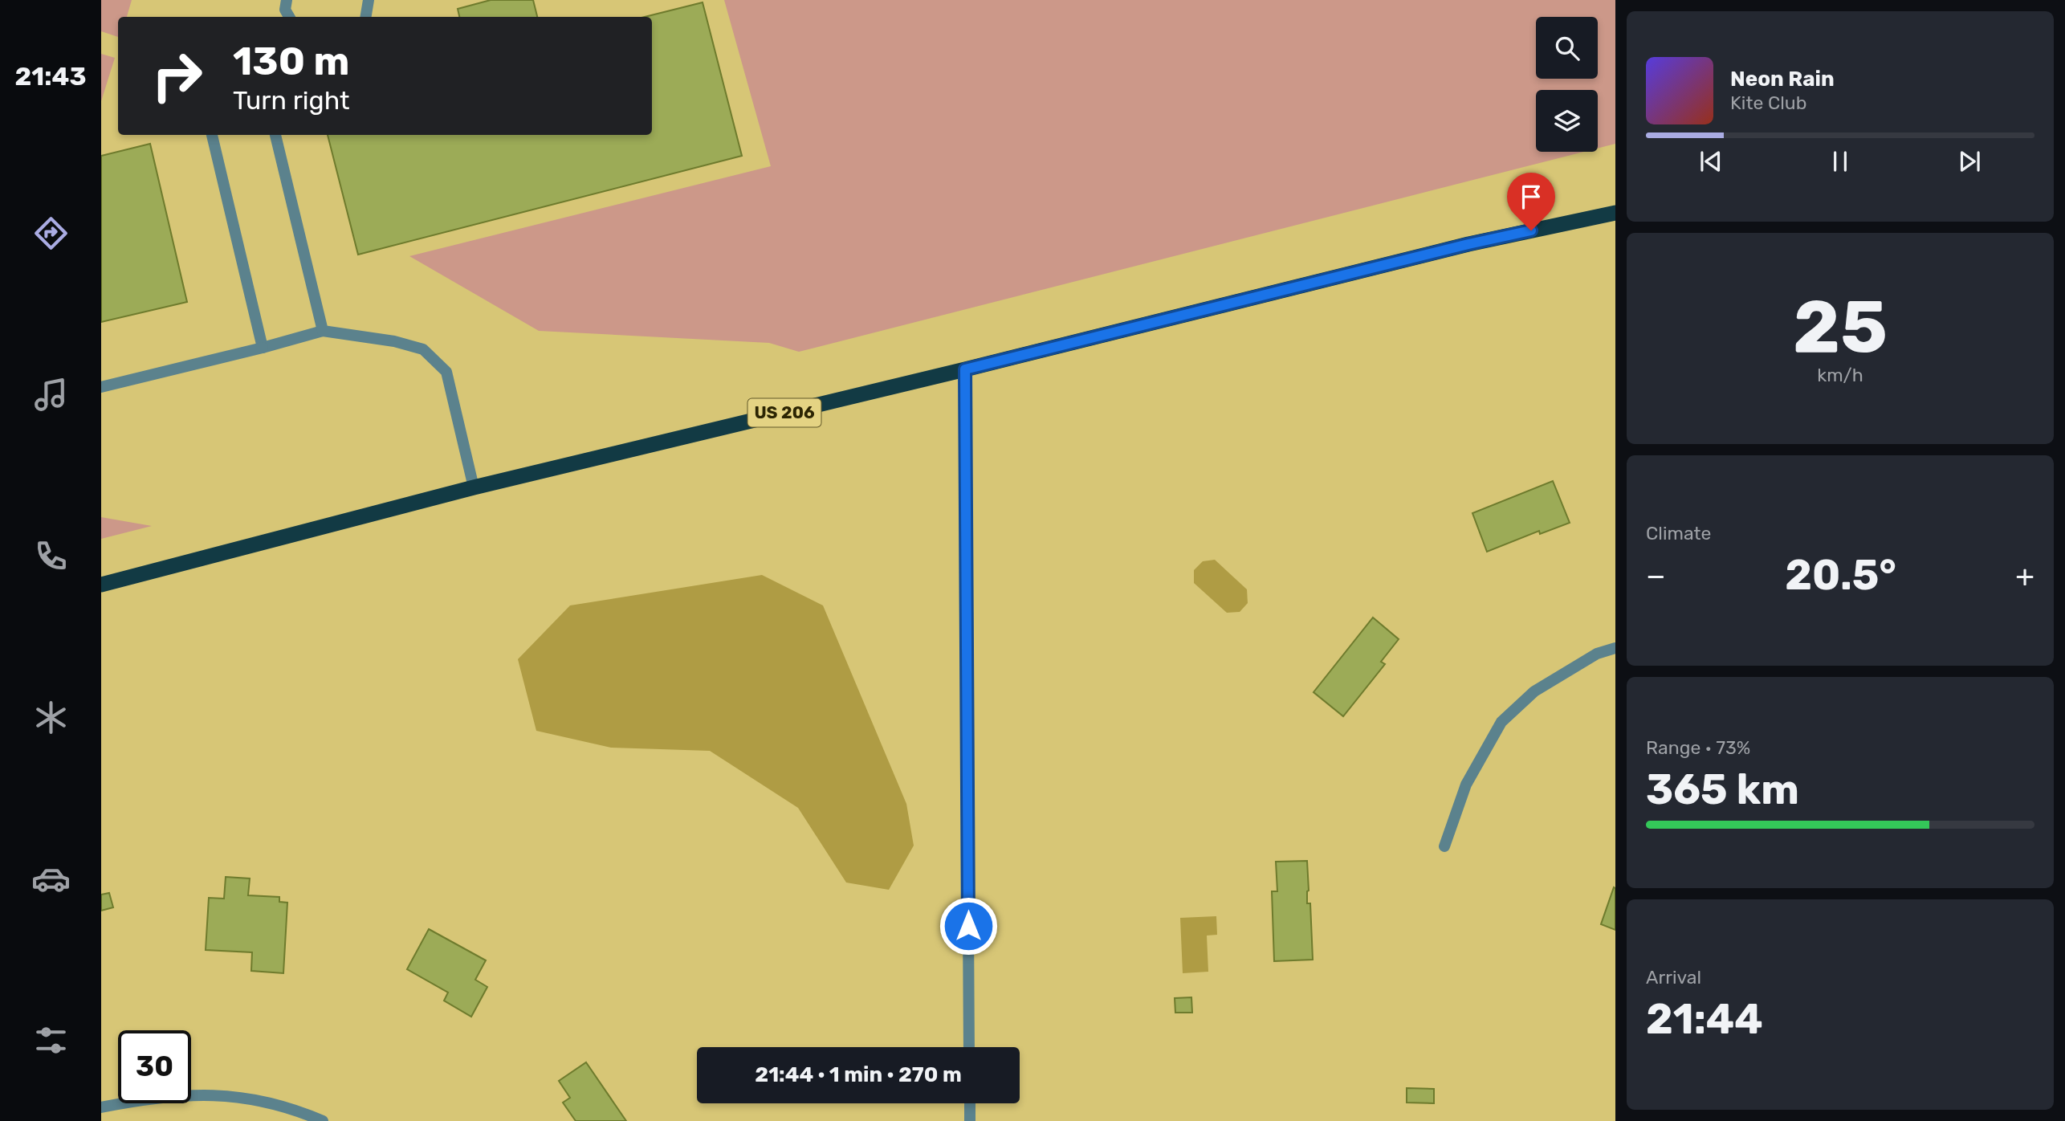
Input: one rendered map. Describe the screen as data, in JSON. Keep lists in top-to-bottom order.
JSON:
{
  "streets": {
    "highway": ["US 206"]
  },
  "page": {
    "tabs": "21:43",
    "turn": ["130 m", "Turn right"],
    "song": ["Neon Rain", "Kite Club"],
    "tile": [
      ["25", "km/h"],
      "Climate",
      ["Range · 73%", "365 km"],
      ["Arrival", "21:44"]
    ],
    "heat": ["−", "20.5°", "+"],
    "limit": "30",
    "trip": "21:44 · 1 min · 270 m"
  }
}
